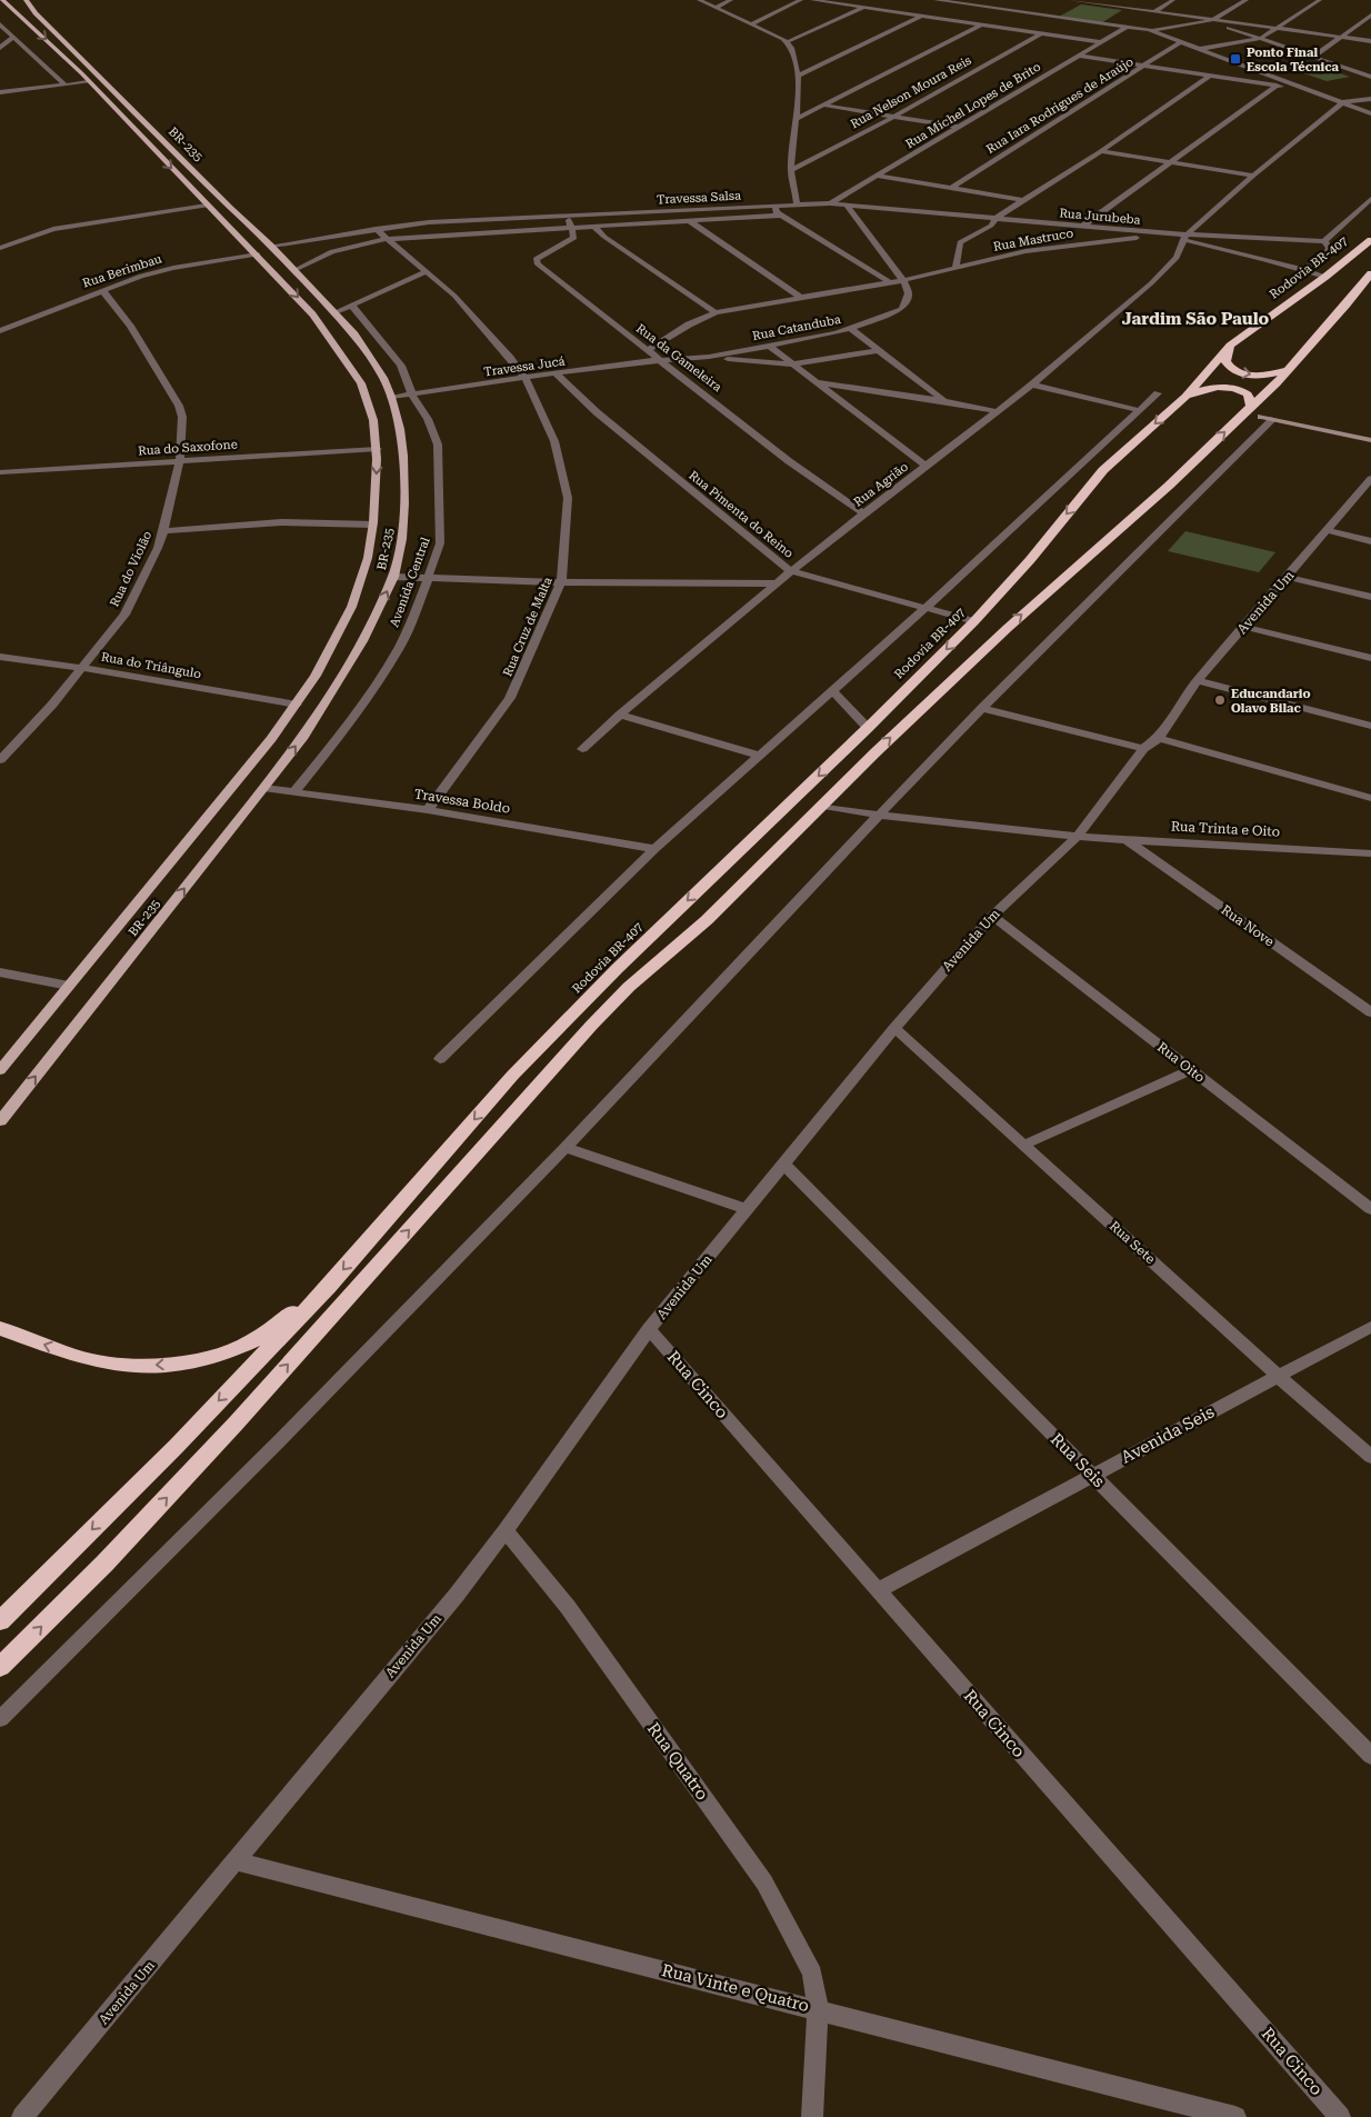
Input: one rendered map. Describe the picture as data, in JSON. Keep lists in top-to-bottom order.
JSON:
{
  "streets": {
    "highway": ["Rodovia BR-407"],
    "main road": ["BR-235"],
    "street": [
      "Rua Nelson Moura Reis",
      "Rua Michel Lopes de Brito",
      "Rua Iara Rodrigues de Araújo",
      "Travessa Salsa",
      "Rua Jurubeba",
      "Rua Mastruco",
      "Rua Berimbau",
      "Rua Catanduba",
      "Rua da Gameleira",
      "Travessa Jucá",
      "Rua do Saxofone",
      "Rua Agrião",
      "Rua Pimenta do Reino",
      "Rua do Violão",
      "Avenida Central",
      "Avenida Um",
      "Rua Cruz de Malta",
      "Rua do Triângulo",
      "Travessa Boldo",
      "Rua Trinta e Oito",
      "Rua Nove",
      "Rua Oito",
      "Rua Sete",
      "Rua Cinco",
      "Avenida Seis",
      "Rua Seis",
      "Rua Quatro",
      "Rua Vinte e Quatro"
    ]
  },
  "crossings": [
    ["Rua Michel Lopes de Brito", "Travessa Salsa"],
    ["Rua Michel Lopes de Brito", "Rua Jurubeba"],
    ["BR-235", "Travessa Salsa"],
    ["BR-235", "Rua Berimbau"],
    ["BR-235", "Travessa Jucá"],
    ["BR-235", "Rua do Saxofone"],
    ["BR-235", "Rua do Triângulo"],
    ["BR-235", "Travessa Boldo"],
    ["Travessa Salsa", "Rua Jurubeba"],
    ["Travessa Salsa", "Rua da Gameleira"],
    ["Travessa Salsa", "Rua Cruz de Malta"],
    ["Rua Jurubeba", "Rua Mastruco"],
    ["Rua Jurubeba", "Rua Agrião"],
    ["Rua Mastruco", "Rua Agrião"],
    ["Rodovia BR-407", "Rua Pimenta do Reino"],
    ["Rua Berimbau", "Rua do Violão"],
    ["Rua Catanduba", "Rua da Gameleira"],
    ["Rua Catanduba", "Travessa Jucá"],
    ["Rua da Gameleira", "Travessa Jucá"],
    ["Rua da Gameleira", "Rua Agrião"],
    ["Travessa Jucá", "Rua Pimenta do Reino"],
    ["Travessa Jucá", "Avenida Central"],
    ["Travessa Jucá", "Rua Cruz de Malta"],
    ["Rua do Saxofone", "Rua do Violão"],
    ["Rua Agrião", "Rua Pimenta do Reino"],
    ["Rua do Violão", "Rua do Triângulo"],
    ["Avenida Central", "Travessa Boldo"],
    ["Avenida Um", "Rua Trinta e Oito"],
    ["Avenida Um", "Rua Oito"],
    ["Avenida Um", "Rua Sete"],
    ["Avenida Um", "Rua Cinco"],
    ["Avenida Um", "Rua Seis"],
    ["Avenida Um", "Rua Quatro"],
    ["Avenida Um", "Rua Vinte e Quatro"],
    ["Rua Cruz de Malta", "Travessa Boldo"],
    ["Rua Trinta e Oito", "Rua Nove"],
    ["Rua Sete", "Avenida Seis"],
    ["Rua Cinco", "Avenida Seis"],
    ["Avenida Seis", "Rua Seis"],
    ["Rua Quatro", "Rua Vinte e Quatro"]
  ],
  "districts": ["Jardim São Paulo"],
  "places": {
    "transit": ["Ponto Final Escola Técnica"],
    "other": ["Educandario Olavo Bilac"]
  }
}
